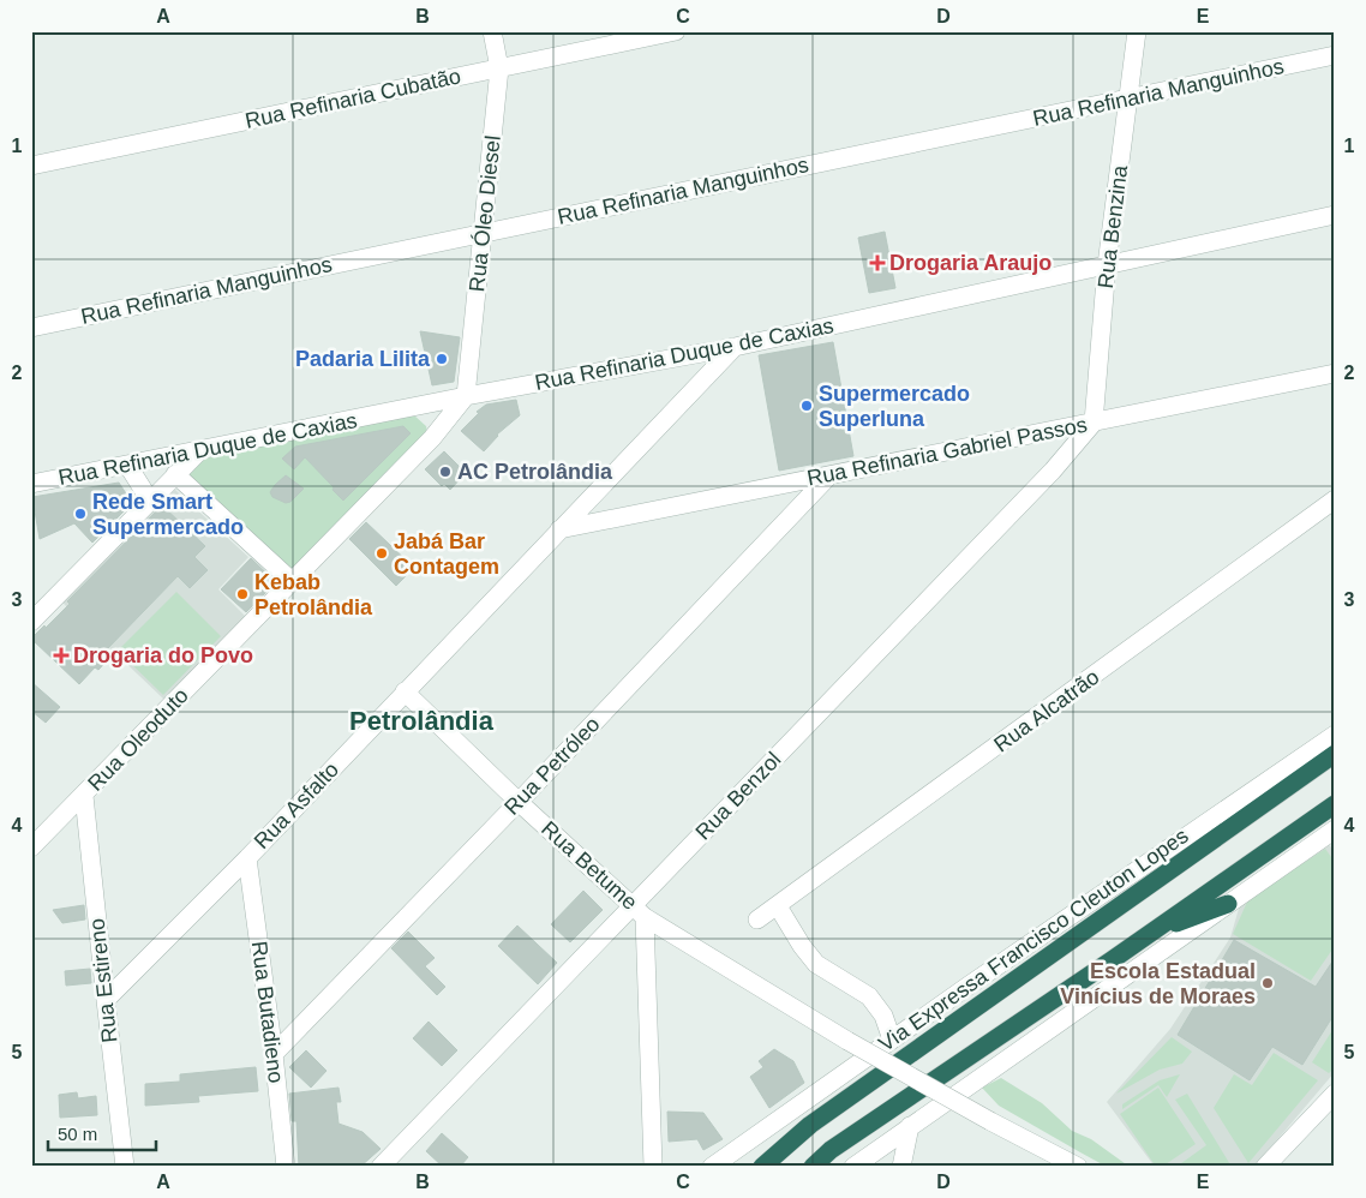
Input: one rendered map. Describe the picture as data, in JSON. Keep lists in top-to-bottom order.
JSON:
{
  "streets": {
    "highway": ["Via Expressa Francisco Cleuton Lopes"],
    "street": [
      "Rua Refinaria Manguinhos",
      "Rua Refinaria Cubatão",
      "Rua Óleo Diesel",
      "Rua Benzina",
      "Rua Refinaria Duque de Caxias",
      "Rua Refinaria Gabriel Passos",
      "Rua Alcatrão",
      "Rua Oleoduto",
      "Rua Petróleo",
      "Rua Benzol",
      "Rua Asfalto",
      "Rua Betume",
      "Rua Estireno",
      "Rua Butadieno"
    ]
  },
  "crossings": [
    ["Rua Refinaria Manguinhos", "Rua Óleo Diesel"],
    ["Rua Refinaria Manguinhos", "Rua Benzina"],
    ["Rua Refinaria Cubatão", "Rua Óleo Diesel"],
    ["Rua Óleo Diesel", "Rua Refinaria Duque de Caxias"],
    ["Rua Óleo Diesel", "Rua Oleoduto"],
    ["Rua Benzina", "Rua Refinaria Duque de Caxias"],
    ["Rua Benzina", "Rua Refinaria Gabriel Passos"],
    ["Rua Benzina", "Rua Benzol"],
    ["Rua Refinaria Duque de Caxias", "Rua Oleoduto"],
    ["Rua Refinaria Duque de Caxias", "Rua Asfalto"],
    ["Rua Refinaria Gabriel Passos", "Rua Petróleo"],
    ["Rua Refinaria Gabriel Passos", "Rua Benzol"],
    ["Rua Refinaria Gabriel Passos", "Rua Asfalto"],
    ["Rua Oleoduto", "Rua Estireno"],
    ["Rua Petróleo", "Rua Betume"],
    ["Rua Petróleo", "Rua Butadieno"],
    ["Rua Benzol", "Rua Betume"],
    ["Rua Asfalto", "Rua Betume"],
    ["Rua Asfalto", "Rua Estireno"],
    ["Rua Asfalto", "Rua Butadieno"]
  ],
  "districts": ["Petrolândia"],
  "places": {
    "health": ["Drogaria Araujo", "Drogaria do Povo"],
    "other": [
      "Padaria Lilita",
      "Supermercado Superluna",
      "AC Petrolândia",
      "Rede Smart Supermercado",
      "Jabá Bar Contagem",
      "Kebab Petrolândia",
      "Escola Estadual Vinícius de Moraes"
    ]
  },
  "scale_bar": "50 m",
  "grid": {
    "columns": [
      "A",
      "B",
      "C",
      "D",
      "E"
    ],
    "rows": [
      "1",
      "2",
      "3",
      "4",
      "5"
    ]
  }
}
